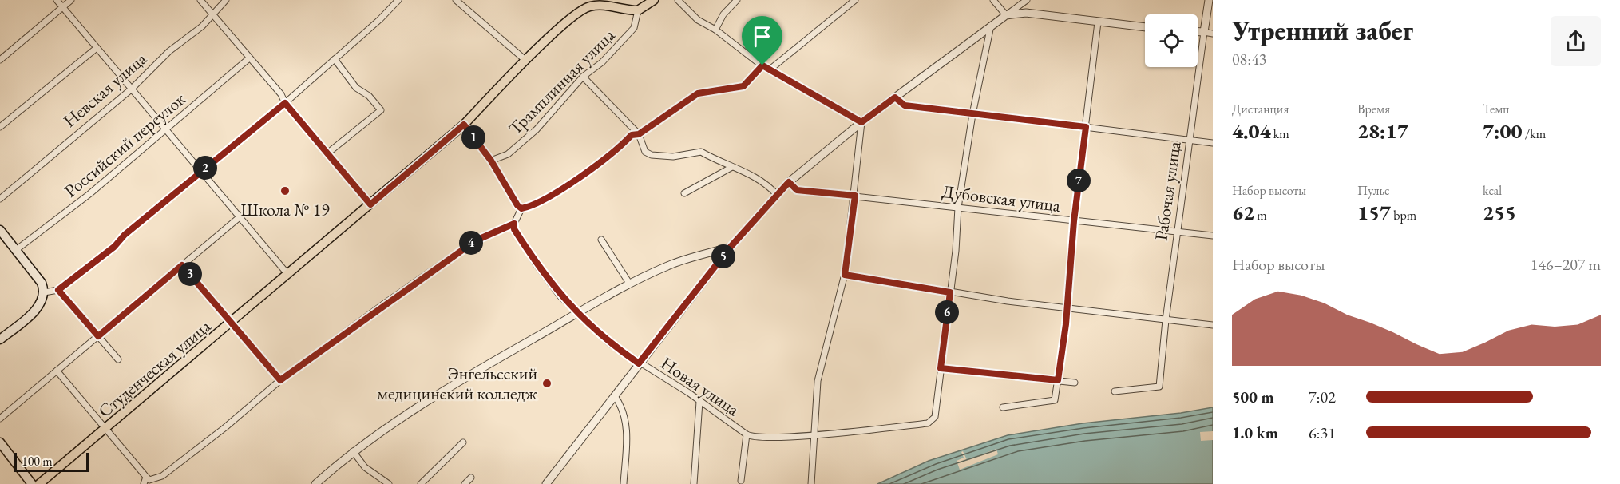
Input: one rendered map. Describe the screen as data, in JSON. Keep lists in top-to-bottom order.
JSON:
{
  "streets": {
    "main road": ["Студенческая улица"],
    "street": [
      "Трамплинная улица",
      "Невская улица",
      "Российский переулок",
      "Рабочая улица",
      "Дубовская улица",
      "Новая улица"
    ]
  },
  "crossings": [
    ["Трамплинная улица", "Студенческая улица"],
    ["Рабочая улица", "Дубовская улица"]
  ],
  "places": ["Школа № 19", "Энгельсский медицинский колледж"],
  "scale_bar": "100 m",
  "page": {
    "heading": ["Утренний забег", "08:43"],
    "stats": [
      ["Дистанция", "4.04 km"],
      ["Время", "28:17"],
      ["Темп", "7:00 /km"],
      ["Набор высоты", "62 m"],
      ["Пульс", "157 bpm"],
      ["kcal", "255"]
    ],
    "pins": [
      "1",
      "2",
      "7",
      "4",
      "5",
      "3",
      "6"
    ],
    "chart": ["Набор высоты", "146–207 m"],
    "list": [
      {
        "name": "500 m",
        "note": "7:02"
      },
      {
        "name": "1.0 km",
        "note": "6:31"
      }
    ],
    "scale": "100 m"
  }
}
